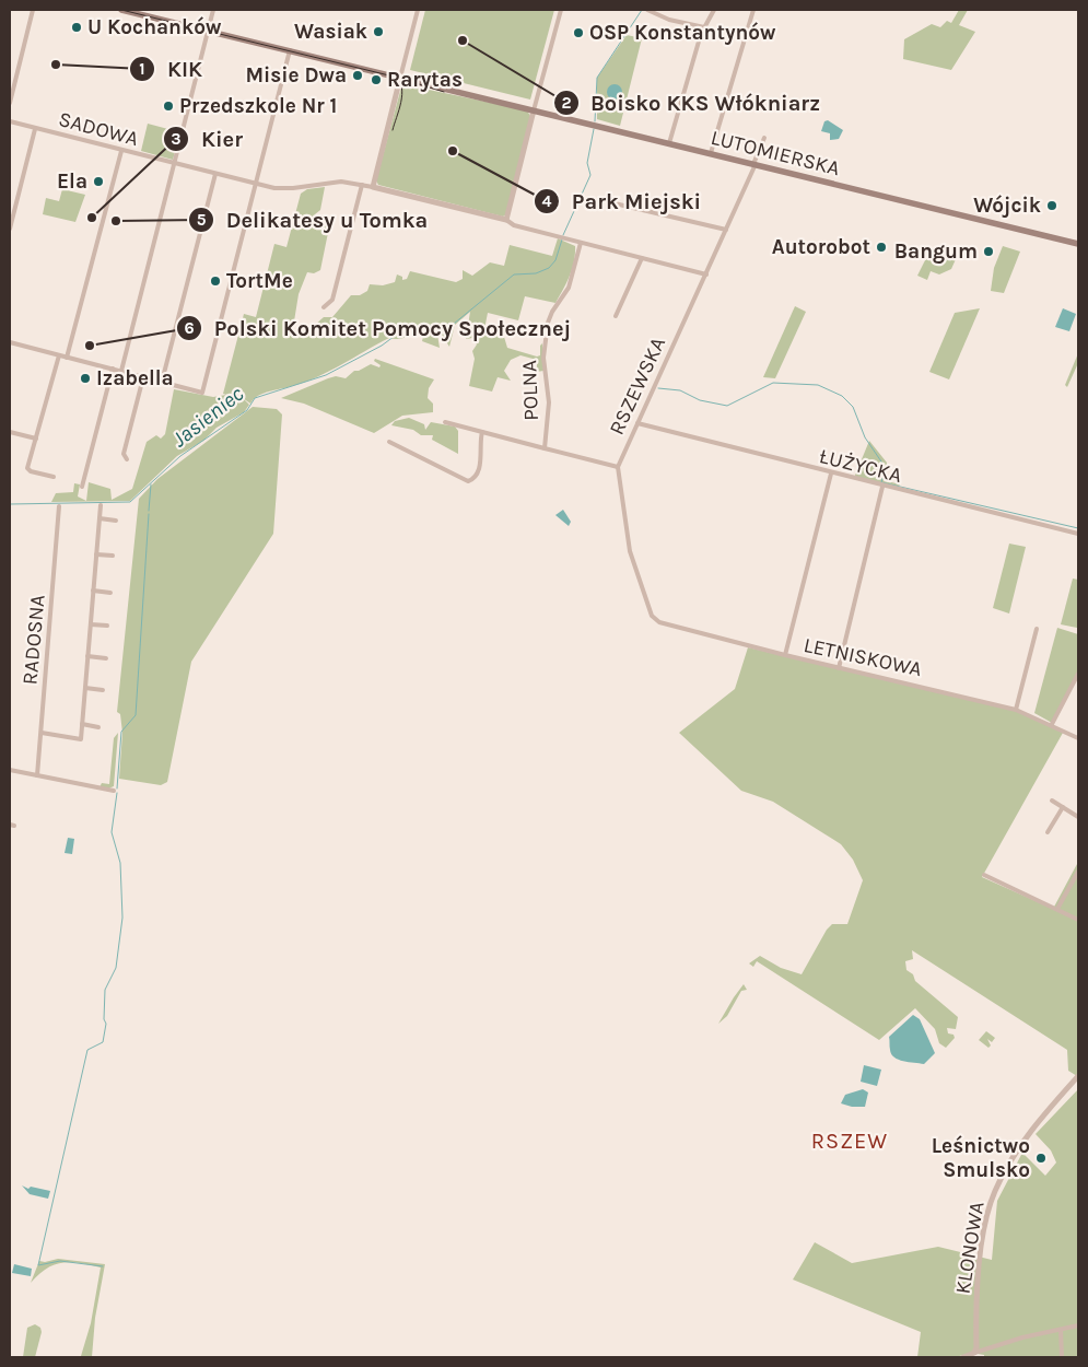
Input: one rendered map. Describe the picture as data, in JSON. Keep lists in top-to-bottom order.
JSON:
{
  "streets": {
    "main road": ["LUTOMIERSKA"],
    "street": [
      "SADOWA",
      "RSZEWSKA",
      "POLNA",
      "ŁUŻYCKA",
      "RADOSNA",
      "LETNISKOWA",
      "KLONOWA"
    ]
  },
  "crossings": [
    ["LUTOMIERSKA", "RSZEWSKA"],
    ["RSZEWSKA", "POLNA"],
    ["RSZEWSKA", "ŁUŻYCKA"],
    ["RSZEWSKA", "LETNISKOWA"]
  ],
  "districts": ["RSZEW"],
  "water": ["Jasieniec"],
  "places": [
    "U Kochanków",
    "Wasiak",
    "OSP Konstantynów",
    "Boisko KKS Włókniarz",
    "KIK",
    "Misie Dwa",
    "Rarytas",
    "Przedszkole Nr 1",
    "Park Miejski",
    "Ela",
    "Wójcik",
    "Kier",
    "Delikatesy u Tomka",
    "Autorobot",
    "Bangum",
    "TortMe",
    "Polski Komitet Pomocy Społecznej",
    "Izabella",
    "Leśnictwo Smulsko"
  ]
}
